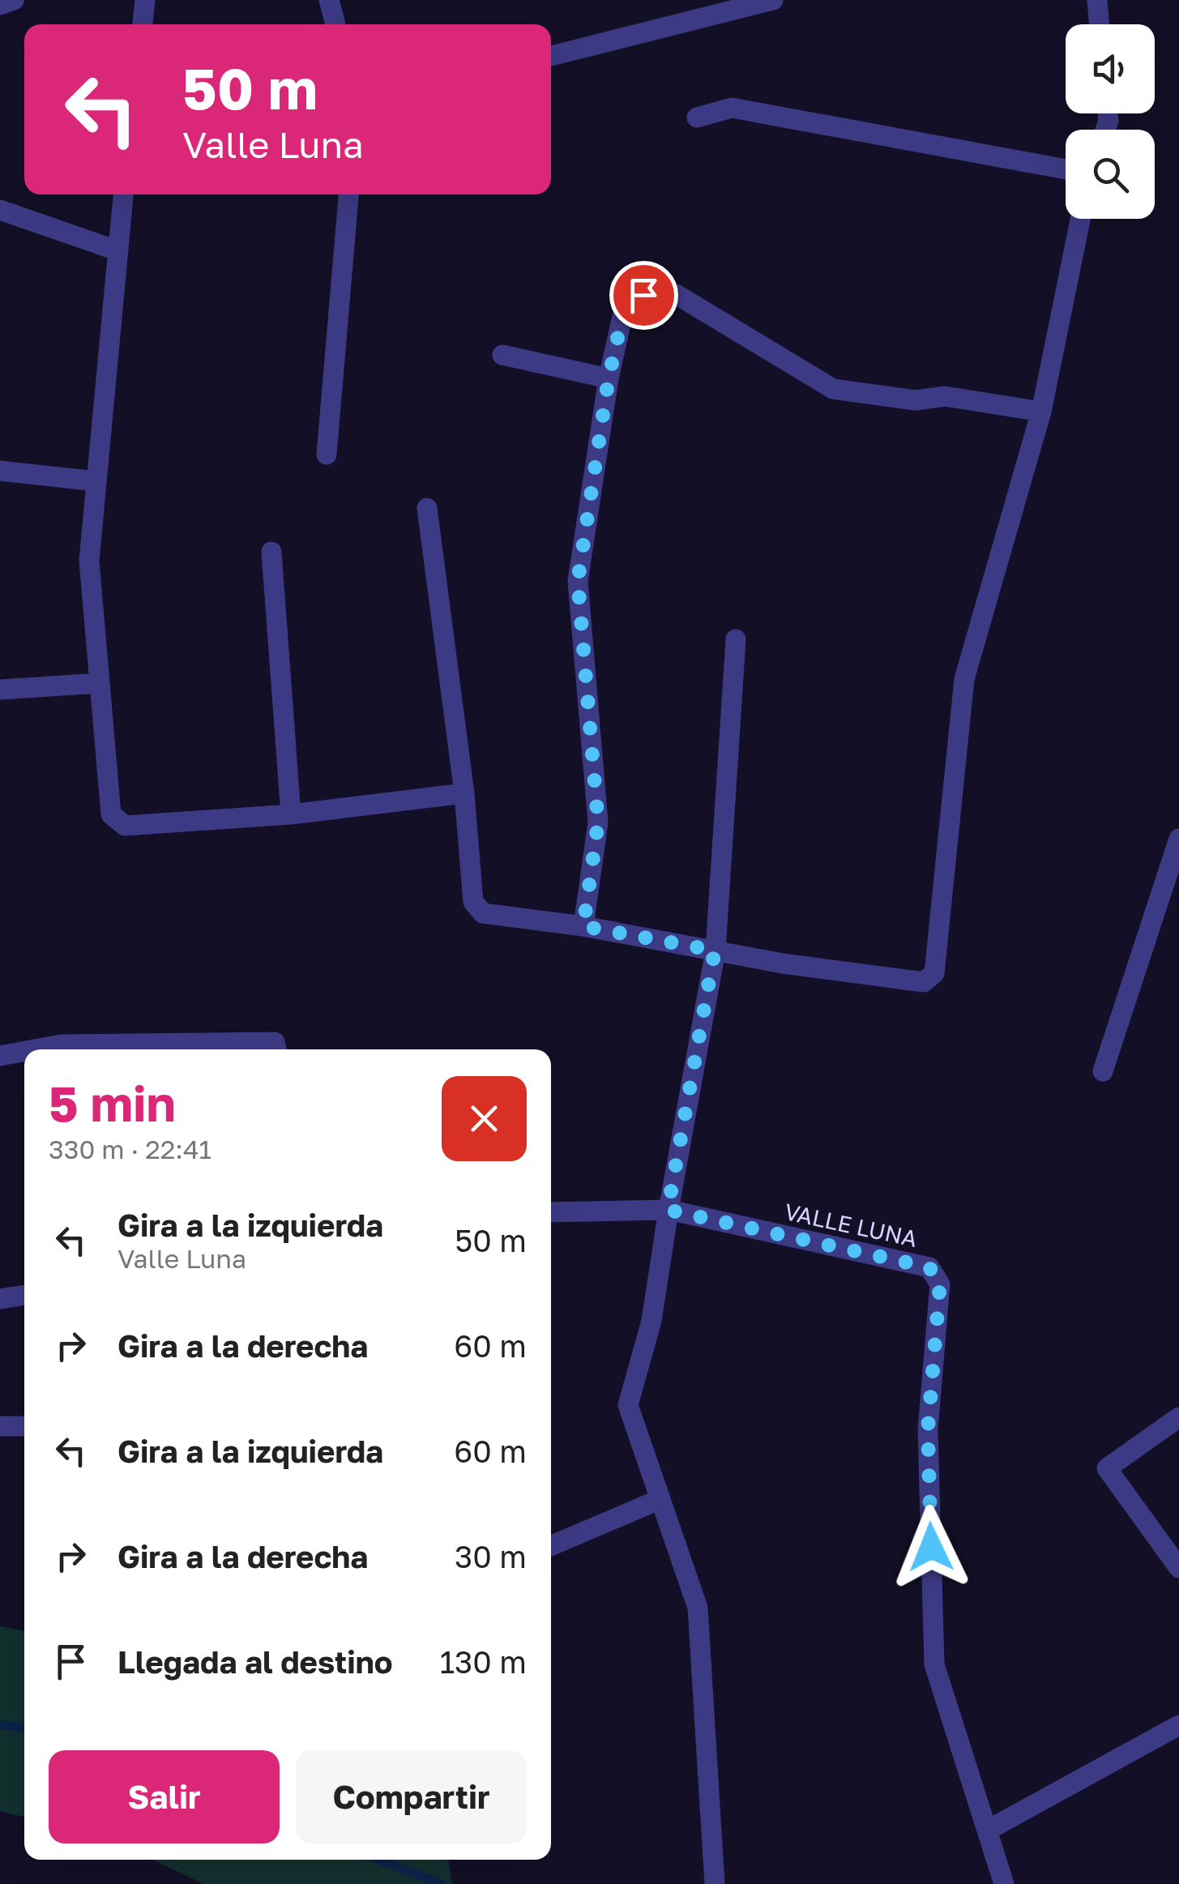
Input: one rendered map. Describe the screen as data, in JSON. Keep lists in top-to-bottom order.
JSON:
{
  "streets": {
    "street": ["VALLE LUNA"]
  },
  "page": {
    "turn": ["50 m", "Valle Luna"],
    "heading": ["5 min", "330 m · 22:41"],
    "list": [
      {
        "name": "Gira a la izquierda",
        "note": "Valle Luna",
        "value": "50 m"
      },
      {
        "name": "Gira a la derecha",
        "value": "60 m"
      },
      {
        "name": "Gira a la izquierda",
        "value": "60 m"
      },
      {
        "name": "Gira a la derecha",
        "value": "30 m"
      },
      {
        "name": "Llegada al destino",
        "value": "130 m"
      }
    ],
    "buttons": ["Salir", "Compartir"]
  }
}
